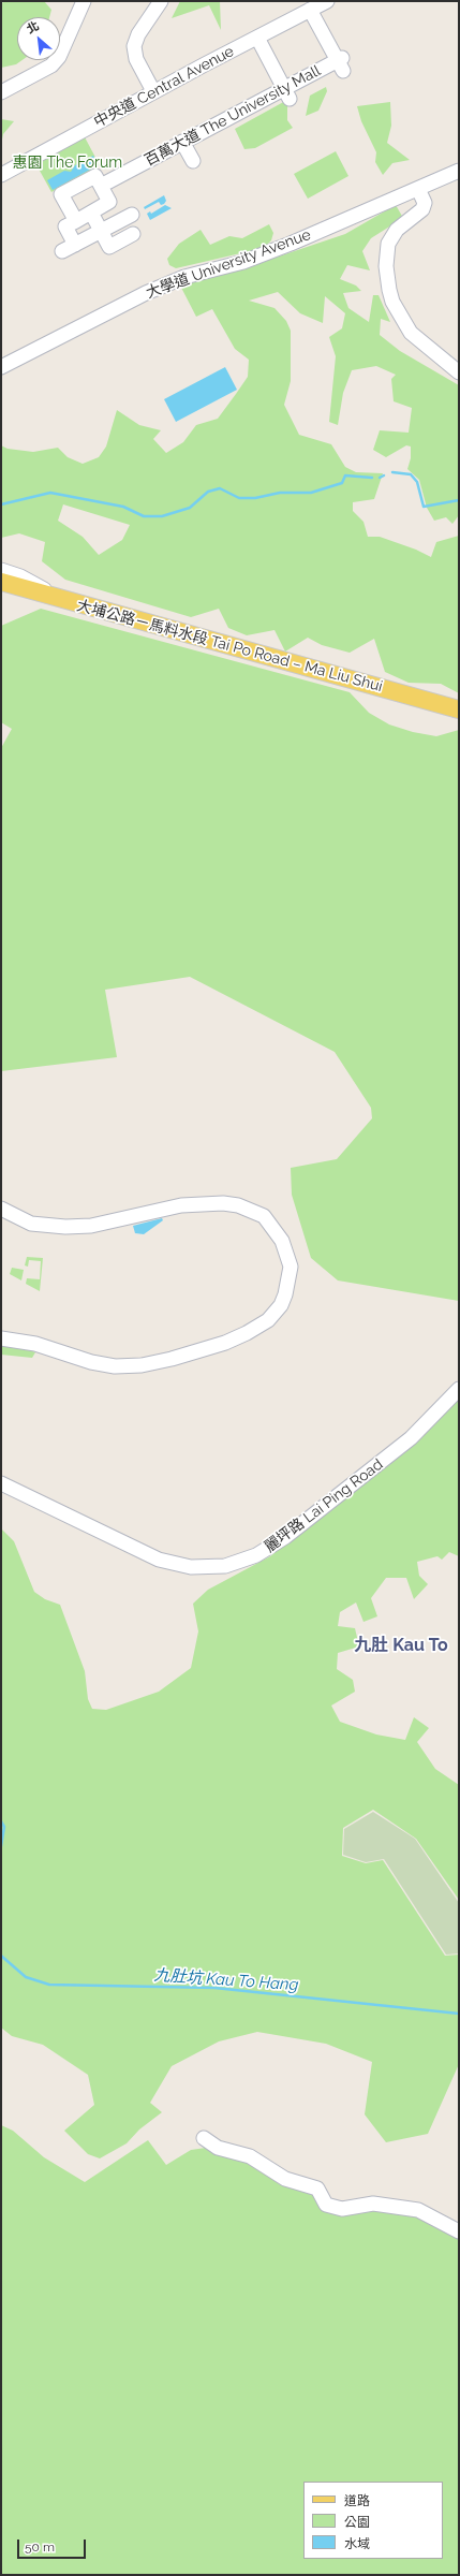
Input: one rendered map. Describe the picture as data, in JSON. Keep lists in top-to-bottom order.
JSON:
{
  "streets": {
    "main road": ["大埔公路－馬料水段 Tai Po Road – Ma Liu Shui"],
    "street": [
      "中央道 Central Avenue",
      "百萬大道 The University Mall",
      "大學道 University Avenue",
      "麗坪路 Lai Ping Road"
    ]
  },
  "crossings": [
    ["中央道 Central Avenue", "百萬大道 The University Mall"]
  ],
  "districts": ["九肚 Kau To"],
  "water": ["九肚坑 Kau To Hang"],
  "parks": ["惠園 The Forum"],
  "legend": ["道路", "公園", "水域"],
  "scale_bar": "50 m",
  "north": "top left"
}
